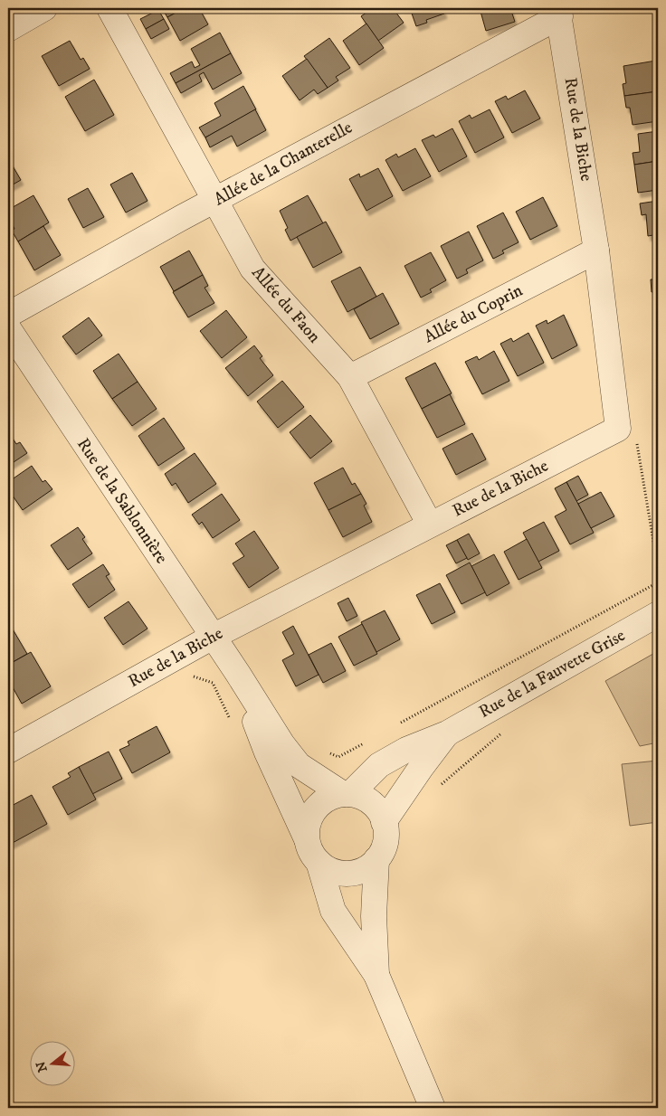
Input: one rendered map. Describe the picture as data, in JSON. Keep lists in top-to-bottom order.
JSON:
{
  "streets": {
    "street": [
      "Rue de la Biche",
      "Allée de la Chanterelle",
      "Allée du Faon",
      "Allée du Coprin",
      "Rue de la Sablonnière",
      "Rue de la Fauvette Grise"
    ]
  },
  "crossings": [
    ["Rue de la Biche", "Allée de la Chanterelle"],
    ["Rue de la Biche", "Allée du Faon"],
    ["Rue de la Biche", "Allée du Coprin"],
    ["Rue de la Biche", "Rue de la Sablonnière"],
    ["Allée de la Chanterelle", "Allée du Faon"],
    ["Allée du Faon", "Allée du Coprin"]
  ],
  "north": "left"
}
